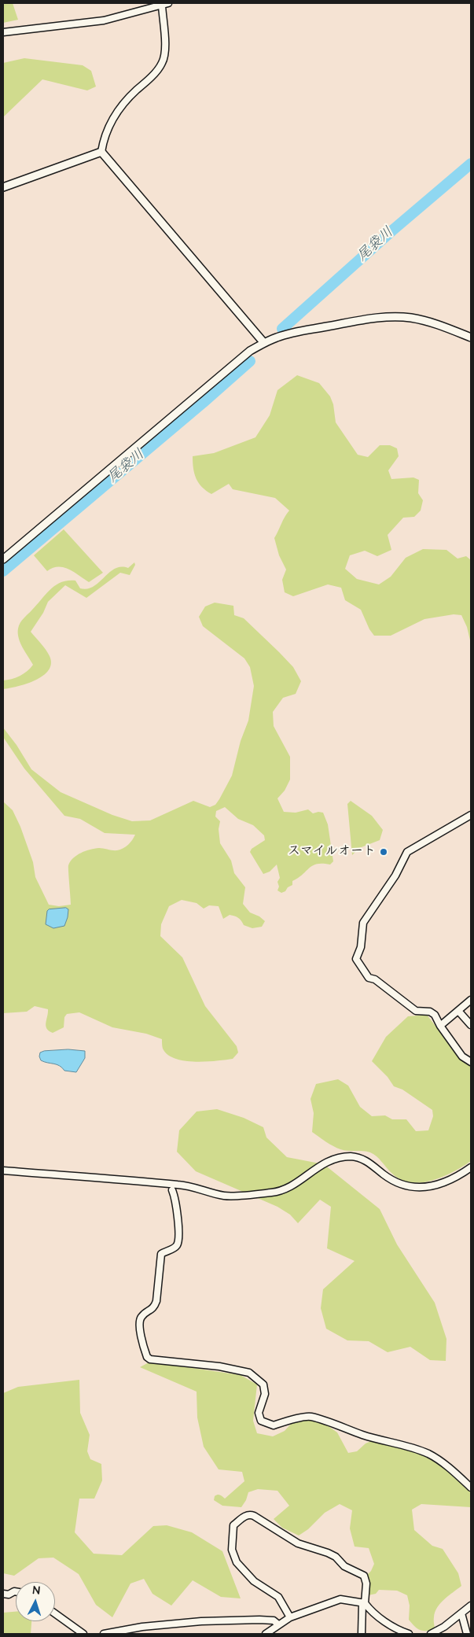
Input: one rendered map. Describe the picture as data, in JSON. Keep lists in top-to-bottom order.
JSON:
{
  "water": ["尾袋川"],
  "places": ["スマイルオート"],
  "north": "top"
}
